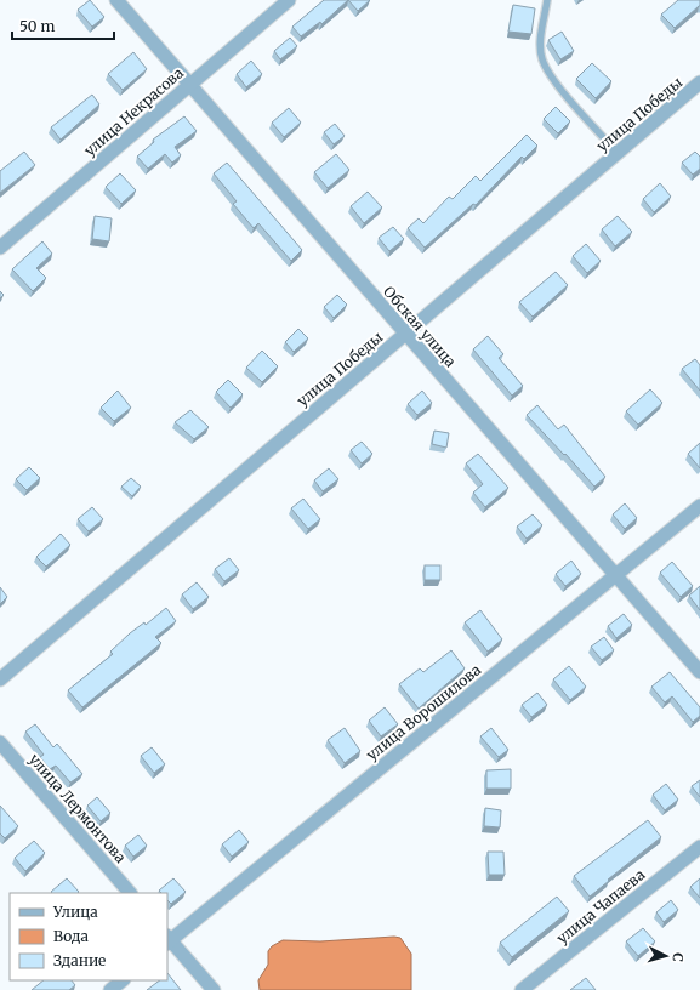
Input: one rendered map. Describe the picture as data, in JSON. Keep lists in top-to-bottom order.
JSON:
{
  "streets": {
    "street": [
      "улица Некрасова",
      "улица Победы",
      "Обская улица",
      "улица Ворошилова",
      "улица Лермонтова",
      "улица Чапаева"
    ]
  },
  "crossings": [
    ["улица Некрасова", "Обская улица"],
    ["улица Победы", "Обская улица"],
    ["Обская улица", "улица Ворошилова"]
  ],
  "legend": ["Улица", "Вода", "Здание"],
  "scale_bar": "50 m",
  "north": "right"
}
